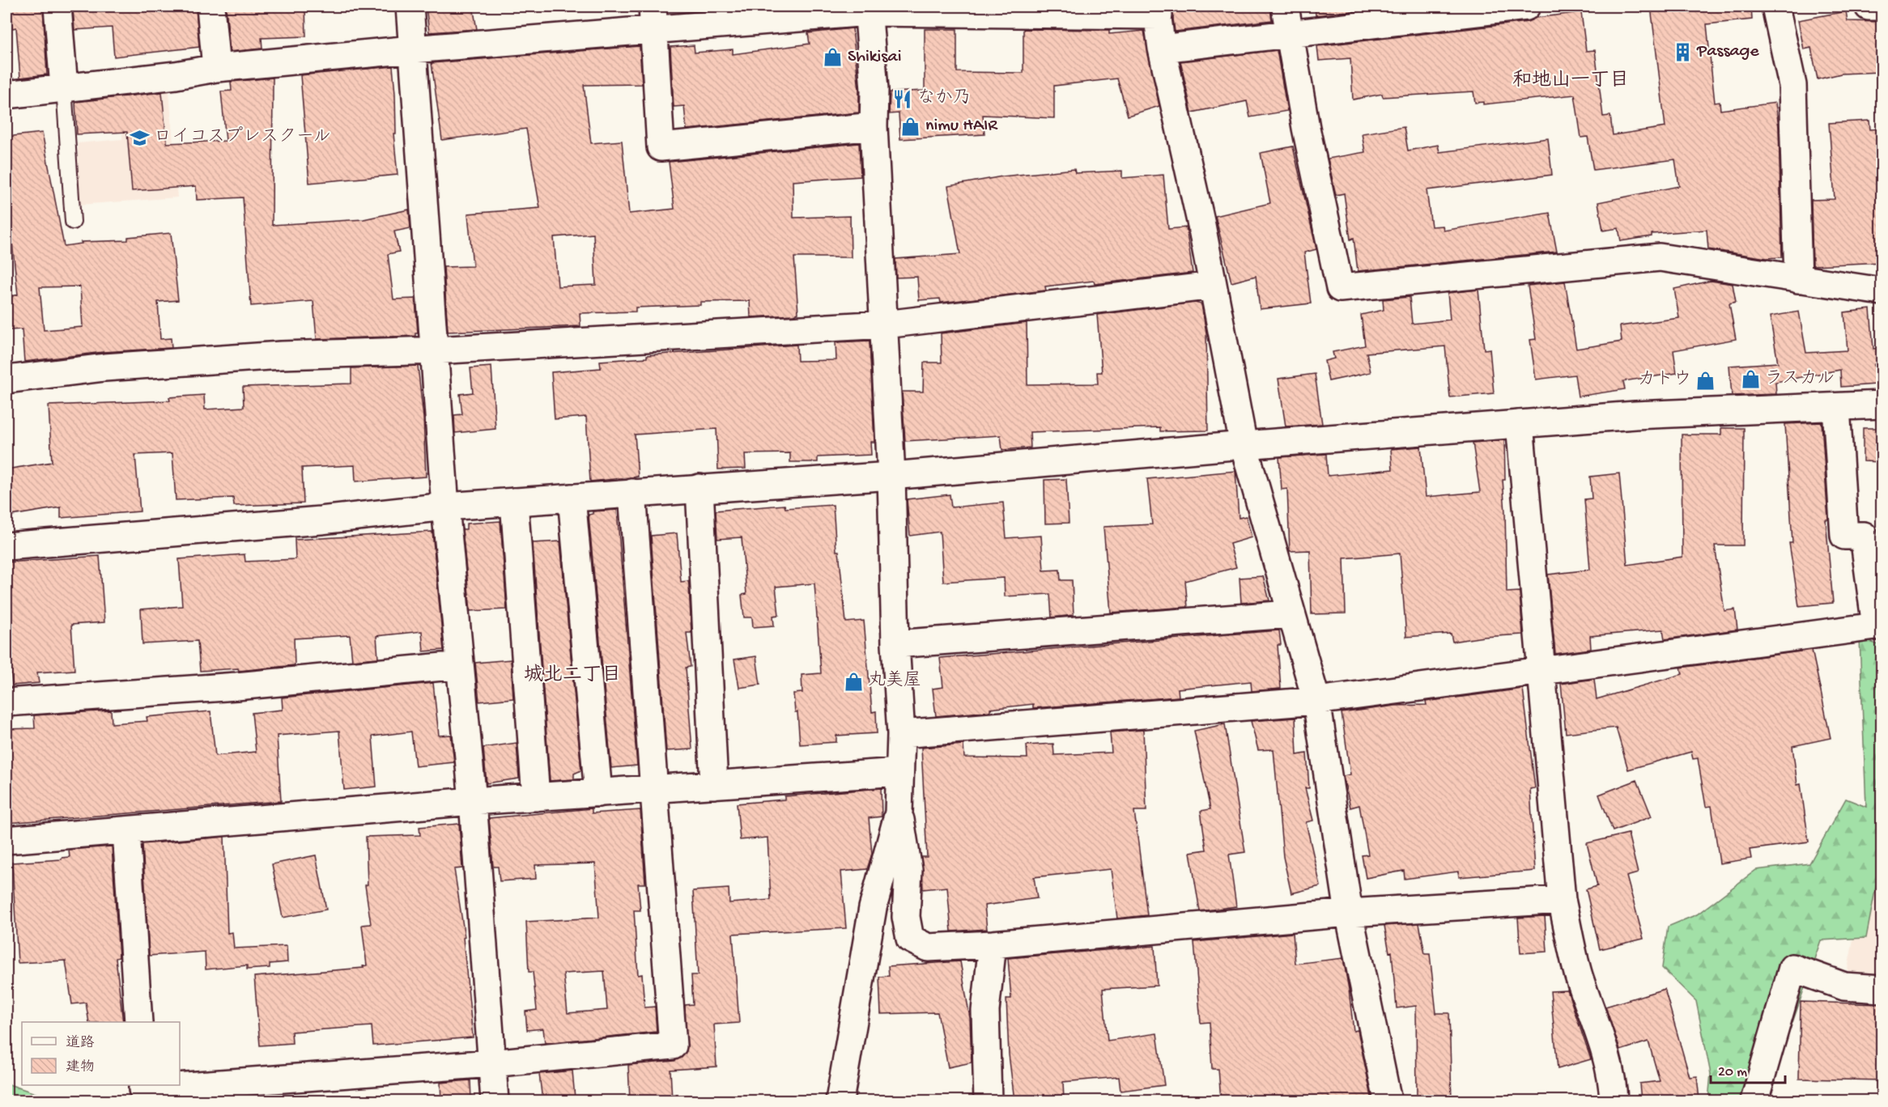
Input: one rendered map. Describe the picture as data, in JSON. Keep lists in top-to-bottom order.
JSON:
{
  "districts": ["和地山一丁目", "城北二丁目"],
  "places": {
    "building": ["Passage"],
    "shop": [
      "Shikisai",
      "nimu HAIR",
      "ラスカル",
      "カトウ",
      "丸美屋"
    ],
    "restaurant": ["なか乃"],
    "school or university": ["ロイコスプレスクール"]
  },
  "legend": ["道路", "建物"],
  "scale_bar": "20 m"
}
